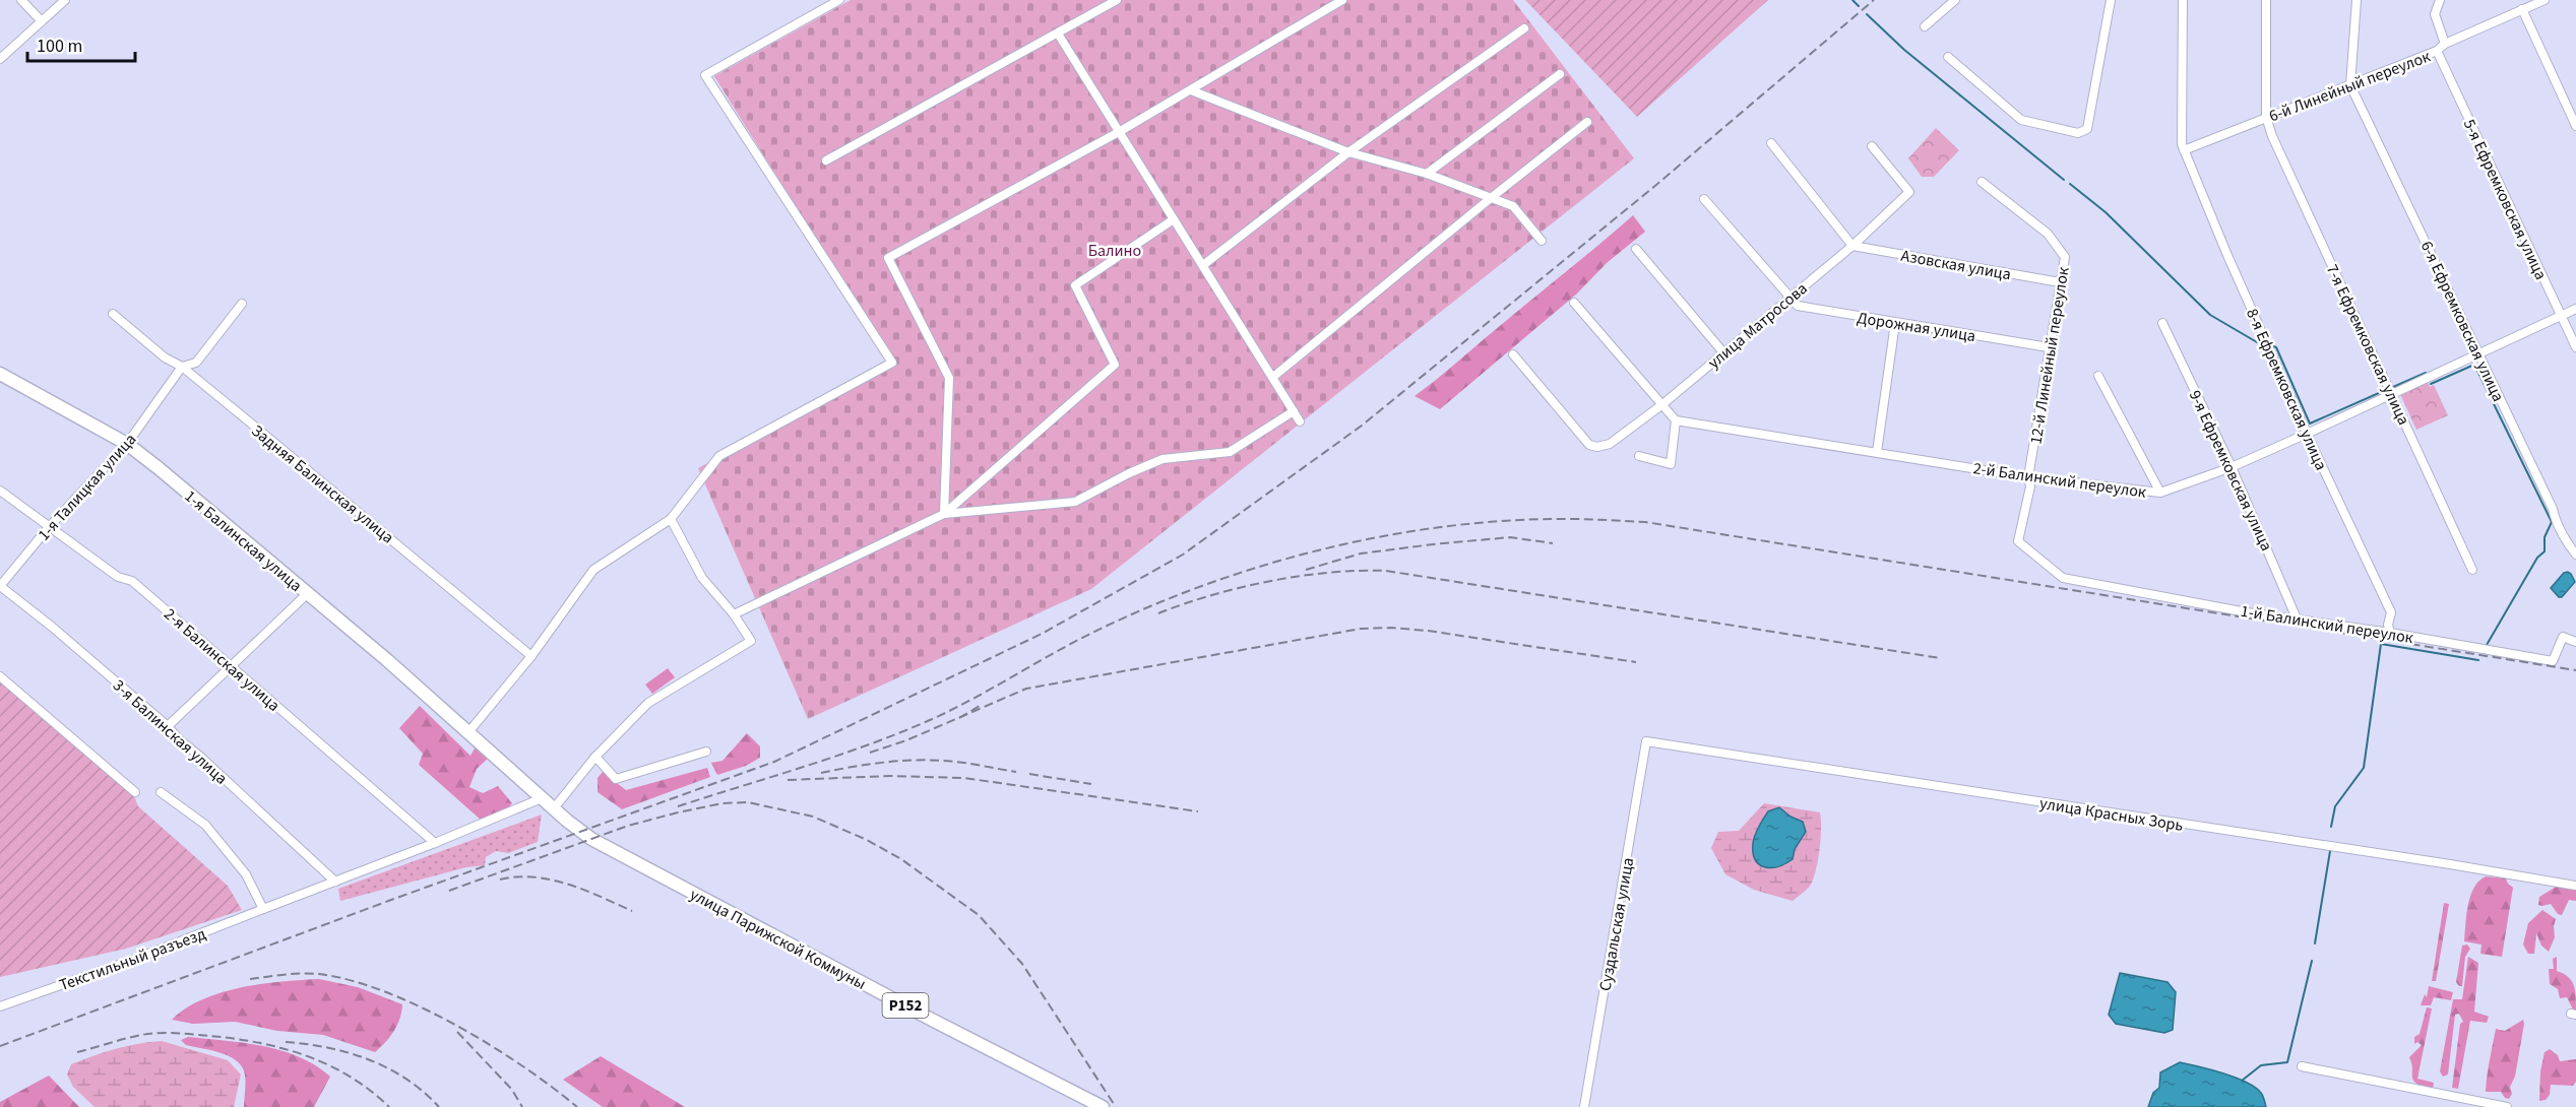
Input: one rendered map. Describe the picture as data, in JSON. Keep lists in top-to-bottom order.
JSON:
{
  "streets": {
    "main road": ["1-я Балинская улица", "улица Парижской Коммуны", "Р152"],
    "street": [
      "6-й Линейный переулок",
      "5-я Ефремковская улица",
      "Азовская улица",
      "6-я Ефремковская улица",
      "улица Матросова",
      "Дорожная улица",
      "7-я Ефремковская улица",
      "12-й Линейный переулок",
      "8-я Ефремковская улица",
      "9-я Ефремковская улица",
      "2-й Балинский переулок",
      "Задняя Балинская улица",
      "1-я Талицкая улица",
      "1-й Балинский переулок",
      "2-я Балинская улица",
      "3-я Балинская улица",
      "улица Красных Зорь",
      "Суздальская улица",
      "Текстильный разъезд"
    ]
  },
  "crossings": [
    ["6-й Линейный переулок", "5-я Ефремковская улица"],
    ["6-й Линейный переулок", "6-я Ефремковская улица"],
    ["6-й Линейный переулок", "7-я Ефремковская улица"],
    ["6-й Линейный переулок", "8-я Ефремковская улица"],
    ["5-я Ефремковская улица", "2-й Балинский переулок"],
    ["Азовская улица", "улица Матросова"],
    ["Азовская улица", "12-й Линейный переулок"],
    ["6-я Ефремковская улица", "2-й Балинский переулок"],
    ["улица Матросова", "Дорожная улица"],
    ["Дорожная улица", "12-й Линейный переулок"],
    ["7-я Ефремковская улица", "2-й Балинский переулок"],
    ["12-й Линейный переулок", "2-й Балинский переулок"],
    ["12-й Линейный переулок", "1-й Балинский переулок"],
    ["8-я Ефремковская улица", "2-й Балинский переулок"],
    ["8-я Ефремковская улица", "1-й Балинский переулок"],
    ["9-я Ефремковская улица", "2-й Балинский переулок"],
    ["9-я Ефремковская улица", "1-й Балинский переулок"],
    ["Задняя Балинская улица", "1-я Талицкая улица"],
    ["1-я Талицкая улица", "1-я Балинская улица"],
    ["1-я Талицкая улица", "2-я Балинская улица"],
    ["1-я Талицкая улица", "3-я Балинская улица"],
    ["1-я Балинская улица", "улица Парижской Коммуны"],
    ["1-я Балинская улица", "Текстильный разъезд"],
    ["2-я Балинская улица", "Текстильный разъезд"],
    ["3-я Балинская улица", "Текстильный разъезд"],
    ["улица Красных Зорь", "Суздальская улица"]
  ],
  "parks": ["Балино"],
  "scale_bar": "100 m"
}
